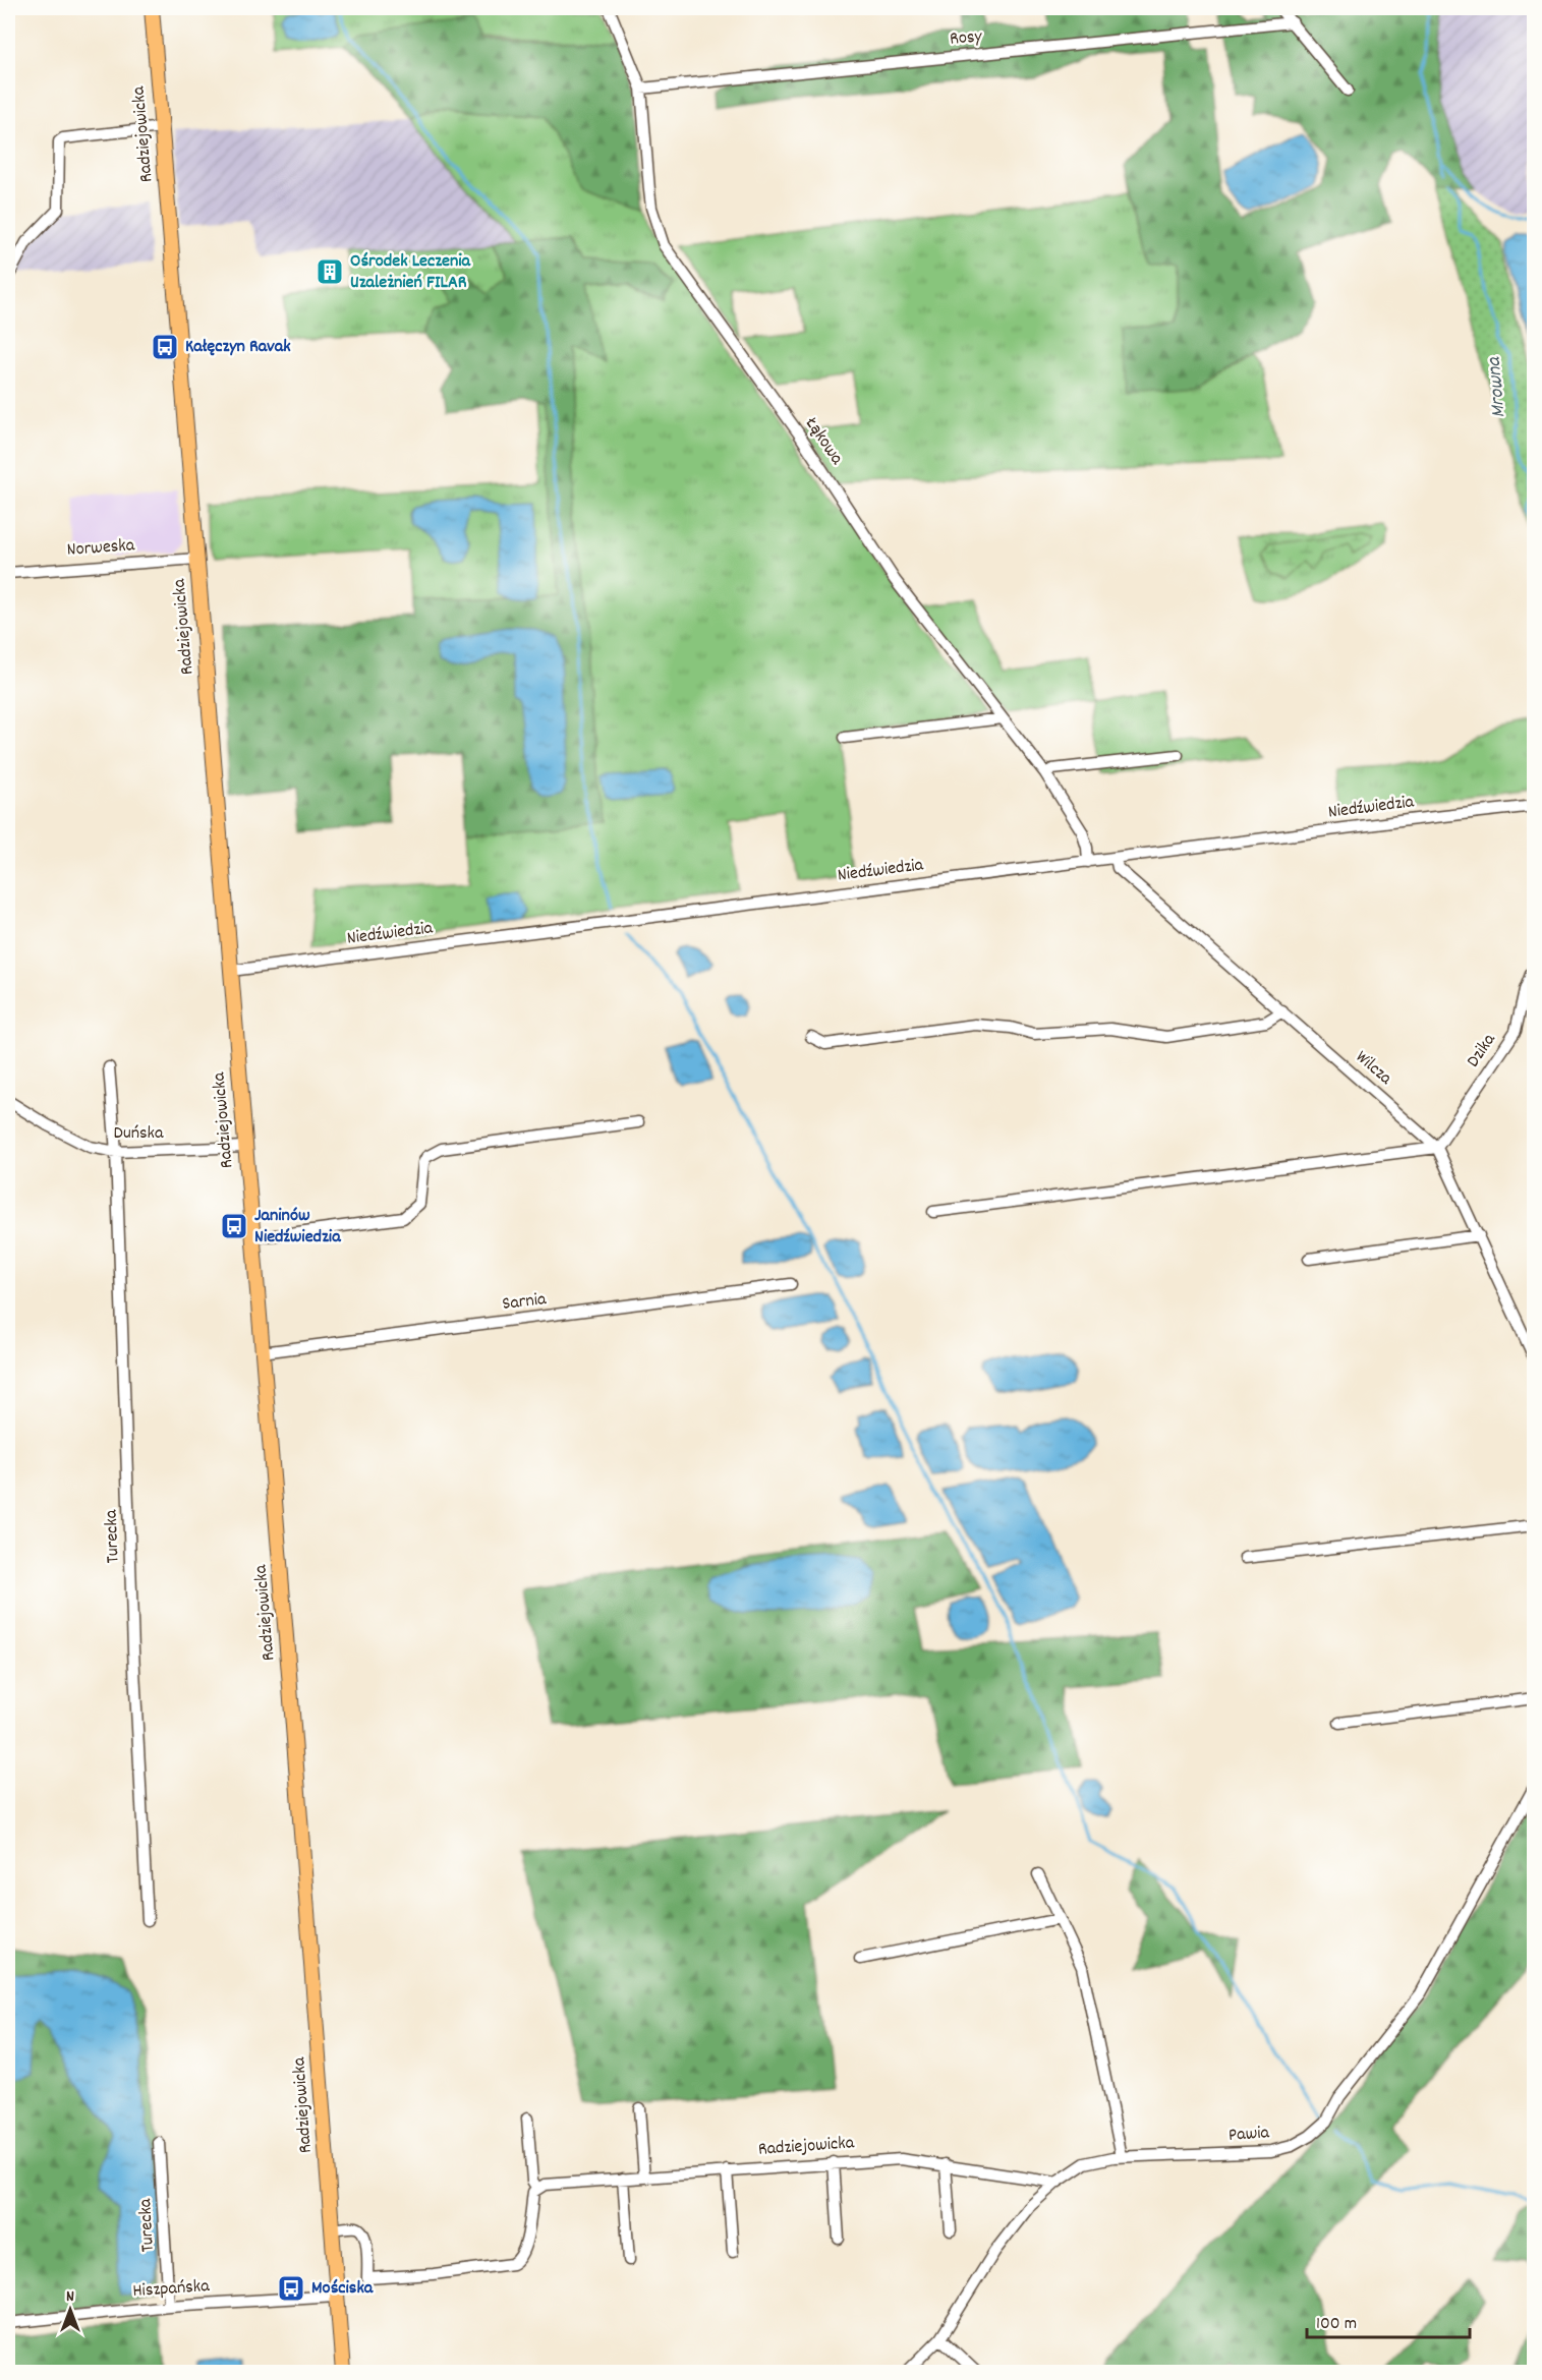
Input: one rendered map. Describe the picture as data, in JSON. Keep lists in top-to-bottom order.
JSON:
{
  "streets": {
    "main road": ["Radziejowicka"],
    "street": [
      "Rosy",
      "Łąkowa",
      "Norweska",
      "Niedźwiedzia",
      "Dzika",
      "Wilcza",
      "Duńska",
      "Sarnia",
      "Turecka",
      "Pawia",
      "Hiszpańska"
    ]
  },
  "crossings": [
    ["Rosy", "Łąkowa"],
    ["Radziejowicka", "Norweska"],
    ["Radziejowicka", "Niedźwiedzia"],
    ["Radziejowicka", "Duńska"],
    ["Radziejowicka", "Sarnia"],
    ["Radziejowicka", "Pawia"],
    ["Radziejowicka", "Hiszpańska"],
    ["Łąkowa", "Niedźwiedzia"],
    ["Niedźwiedzia", "Wilcza"],
    ["Dzika", "Wilcza"],
    ["Duńska", "Turecka"],
    ["Turecka", "Hiszpańska"]
  ],
  "water": ["Mrowna"],
  "places": {
    "building": ["Ośrodek Leczenia Uzależnień FILAR"],
    "bus stop": ["Kałęczyn Ravak", "Janinów Niedźwiedzia", "Mościska"]
  },
  "scale_bar": "100 m",
  "north": "top"
}
